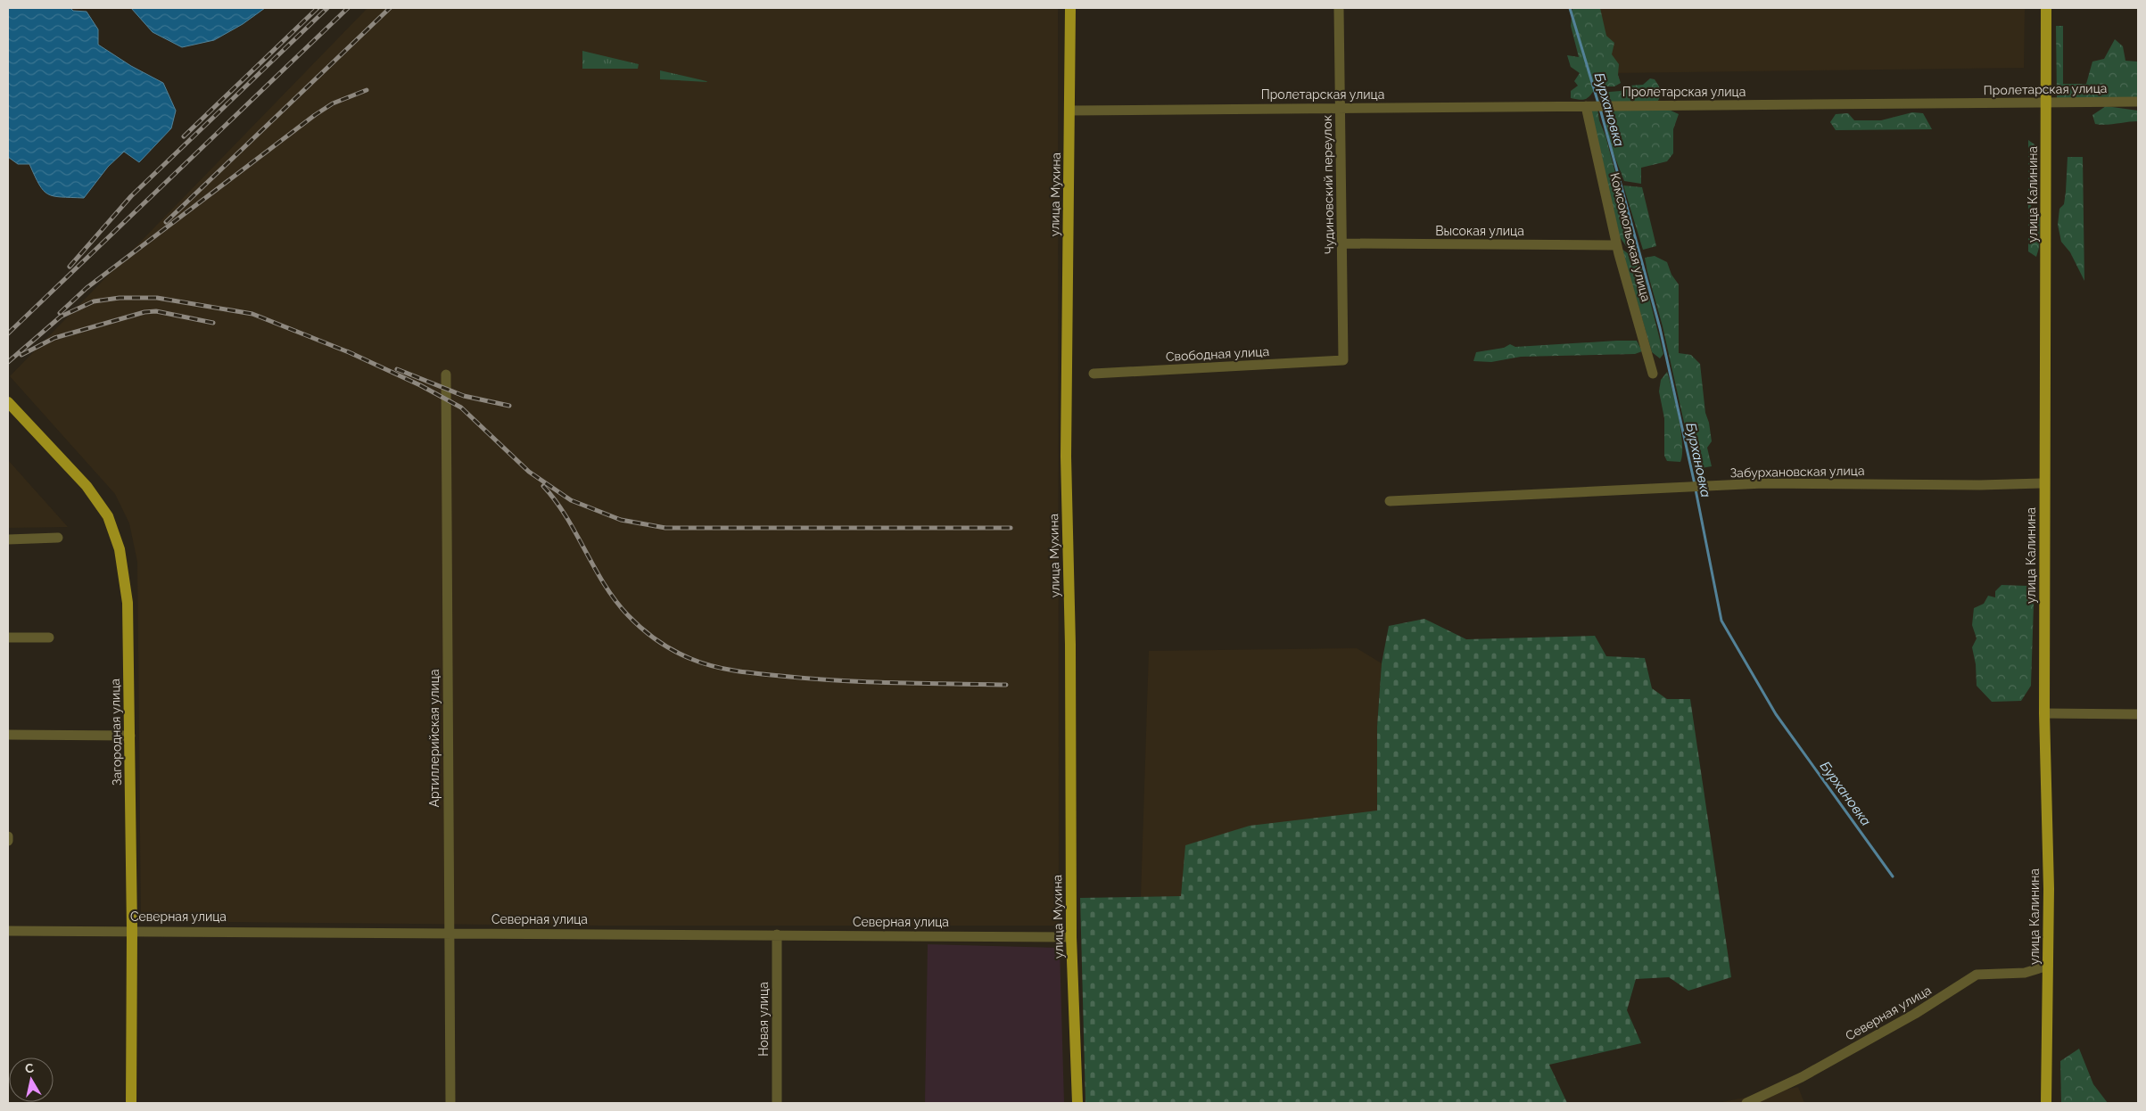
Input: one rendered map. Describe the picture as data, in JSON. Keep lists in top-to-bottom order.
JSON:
{
  "streets": {
    "main road": ["улица Мухина", "улица Калинина", "Загородная улица"],
    "street": [
      "Пролетарская улица",
      "Чудиновский переулок",
      "Высокая улица",
      "Комсомольская улица",
      "Свободная улица",
      "Забурхановская улица",
      "Артиллерийская улица",
      "Северная улица",
      "Новая улица"
    ]
  },
  "crossings": [
    ["Пролетарская улица", "Чудиновский переулок"],
    ["Пролетарская улица", "улица Мухина"],
    ["Пролетарская улица", "улица Калинина"],
    ["Пролетарская улица", "Комсомольская улица"],
    ["Чудиновский переулок", "Высокая улица"],
    ["Чудиновский переулок", "Свободная улица"],
    ["улица Мухина", "Северная улица"],
    ["улица Калинина", "Забурхановская улица"],
    ["улица Калинина", "Северная улица"],
    ["Высокая улица", "Комсомольская улица"],
    ["Загородная улица", "Северная улица"],
    ["Артиллерийская улица", "Северная улица"],
    ["Северная улица", "Новая улица"]
  ],
  "water": ["Бурхановка"],
  "north": "top"
}
